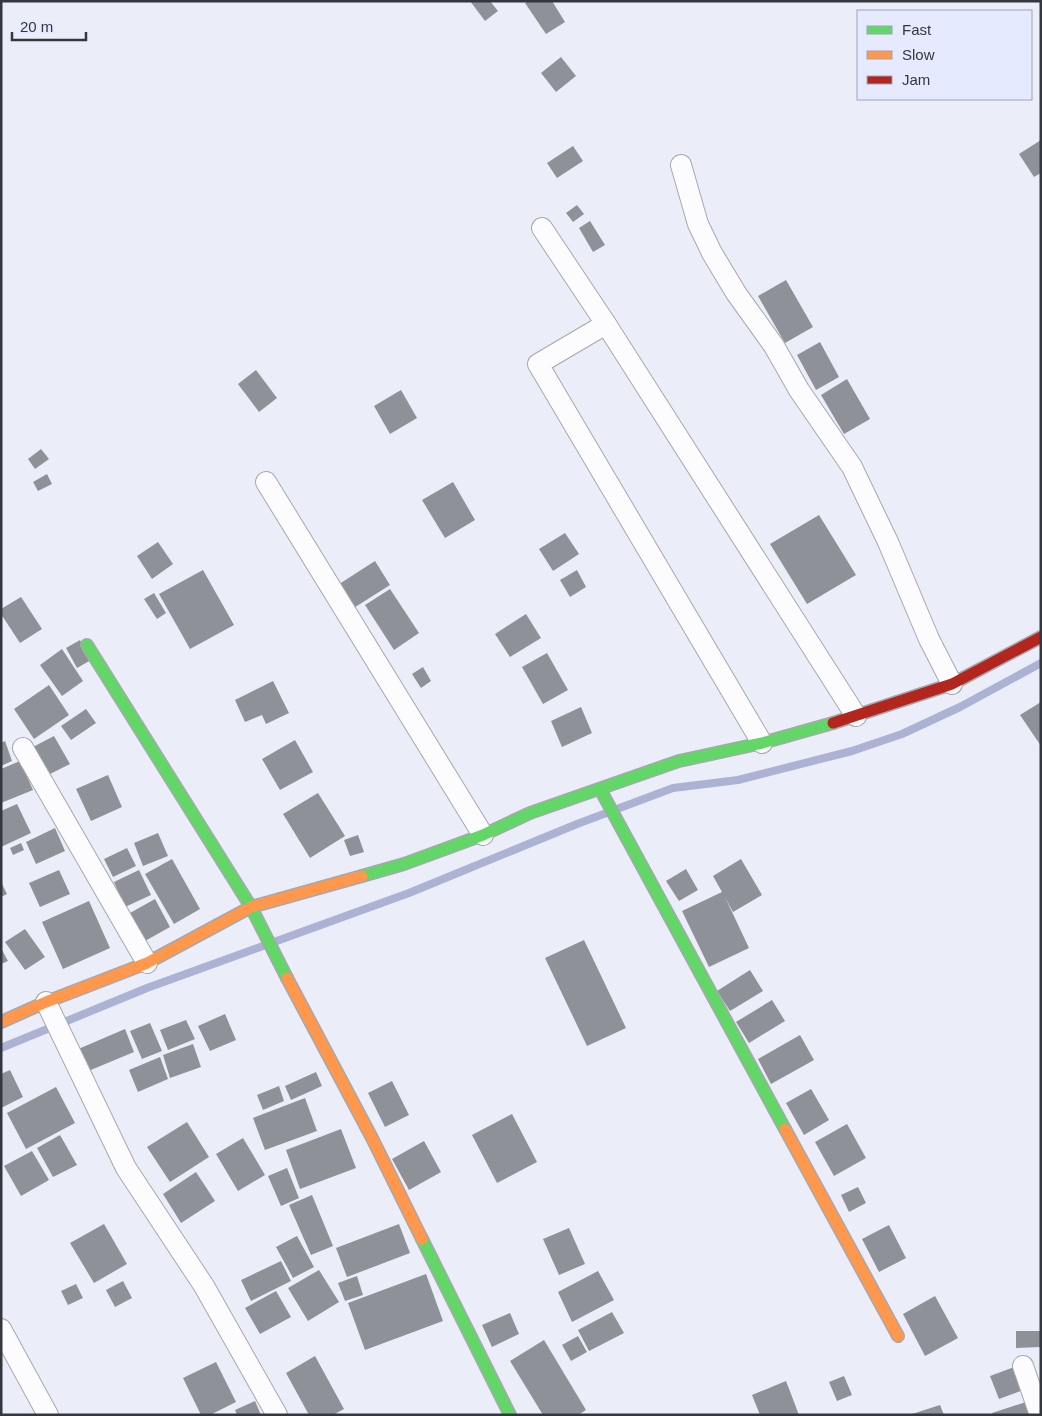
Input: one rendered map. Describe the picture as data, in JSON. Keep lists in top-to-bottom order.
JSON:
{
  "legend": ["Fast", "Slow", "Jam"],
  "scale_bar": "20 m"
}
